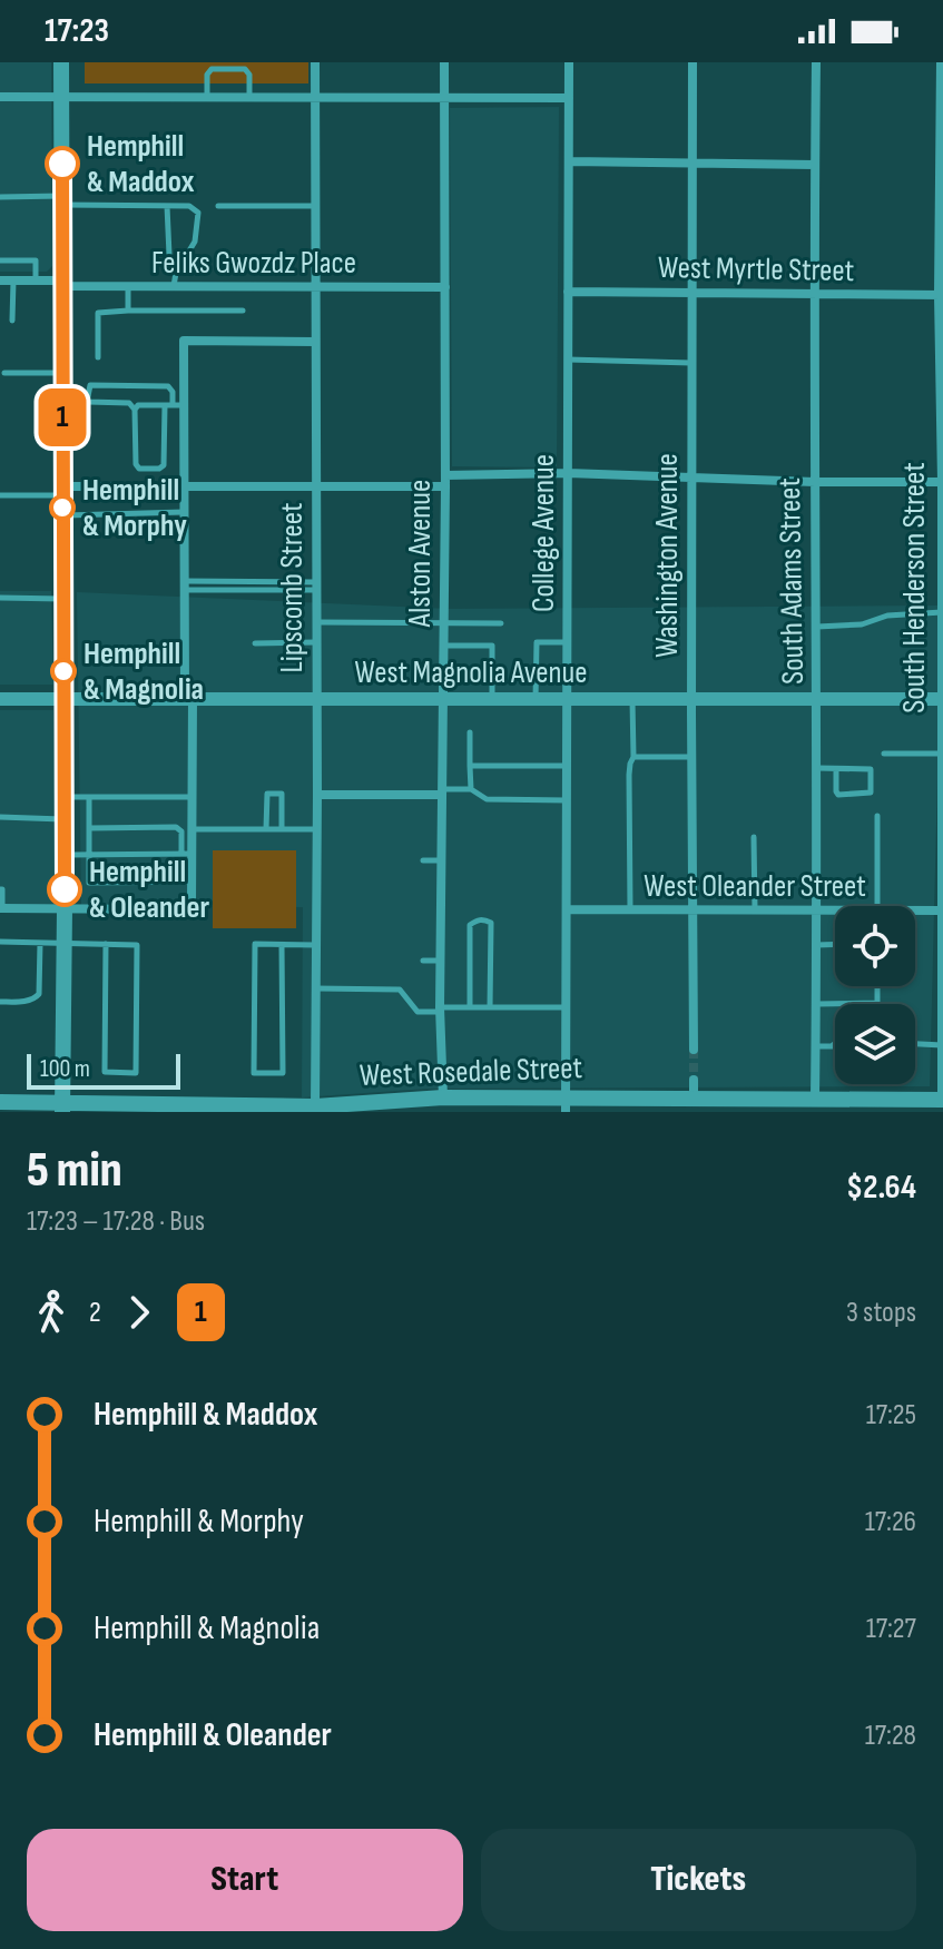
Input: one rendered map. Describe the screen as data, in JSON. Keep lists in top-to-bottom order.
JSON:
{
  "streets": {
    "main road": ["West Rosedale Street"],
    "street": [
      "Feliks Gwozdz Place",
      "West Myrtle Street",
      "College Avenue",
      "Alston Avenue",
      "Washington Avenue",
      "South Adams Street",
      "Lipscomb Street",
      "South Henderson Street",
      "West Magnolia Avenue",
      "West Oleander Street"
    ]
  },
  "crossings": [
    ["Feliks Gwozdz Place", "Alston Avenue"],
    ["Feliks Gwozdz Place", "Lipscomb Street"],
    ["West Myrtle Street", "College Avenue"],
    ["West Myrtle Street", "Washington Avenue"],
    ["West Myrtle Street", "South Adams Street"],
    ["West Myrtle Street", "South Henderson Street"],
    ["College Avenue", "West Magnolia Avenue"],
    ["College Avenue", "West Oleander Street"],
    ["College Avenue", "West Rosedale Street"],
    ["Alston Avenue", "West Magnolia Avenue"],
    ["Alston Avenue", "West Rosedale Street"],
    ["Washington Avenue", "West Magnolia Avenue"],
    ["Washington Avenue", "West Oleander Street"],
    ["South Adams Street", "West Magnolia Avenue"],
    ["South Adams Street", "West Oleander Street"],
    ["South Adams Street", "West Rosedale Street"],
    ["Lipscomb Street", "West Magnolia Avenue"],
    ["Lipscomb Street", "West Rosedale Street"],
    ["South Henderson Street", "West Magnolia Avenue"],
    ["South Henderson Street", "West Oleander Street"],
    ["South Henderson Street", "West Rosedale Street"]
  ],
  "places": [
    "Hemphill & Maddox",
    "Hemphill & Morphy",
    "Hemphill & Magnolia",
    "Hemphill & Oleander"
  ],
  "lines": ["bus line 1"],
  "scale_bar": "100 m",
  "page": {
    "status": "17:23",
    "on_map": "1",
    "scale": "100 m",
    "heading": ["5 min", "17:23 – 17:28 · Bus", "$2.64"],
    "legs": ["2", "1", "3 stops"],
    "list": [
      {
        "name": "Hemphill & Maddox",
        "value": "17:25"
      },
      {
        "name": "Hemphill & Morphy",
        "value": "17:26"
      },
      {
        "name": "Hemphill & Magnolia",
        "value": "17:27"
      },
      {
        "name": "Hemphill & Oleander",
        "value": "17:28"
      }
    ],
    "buttons": ["Start", "Tickets"]
  }
}
